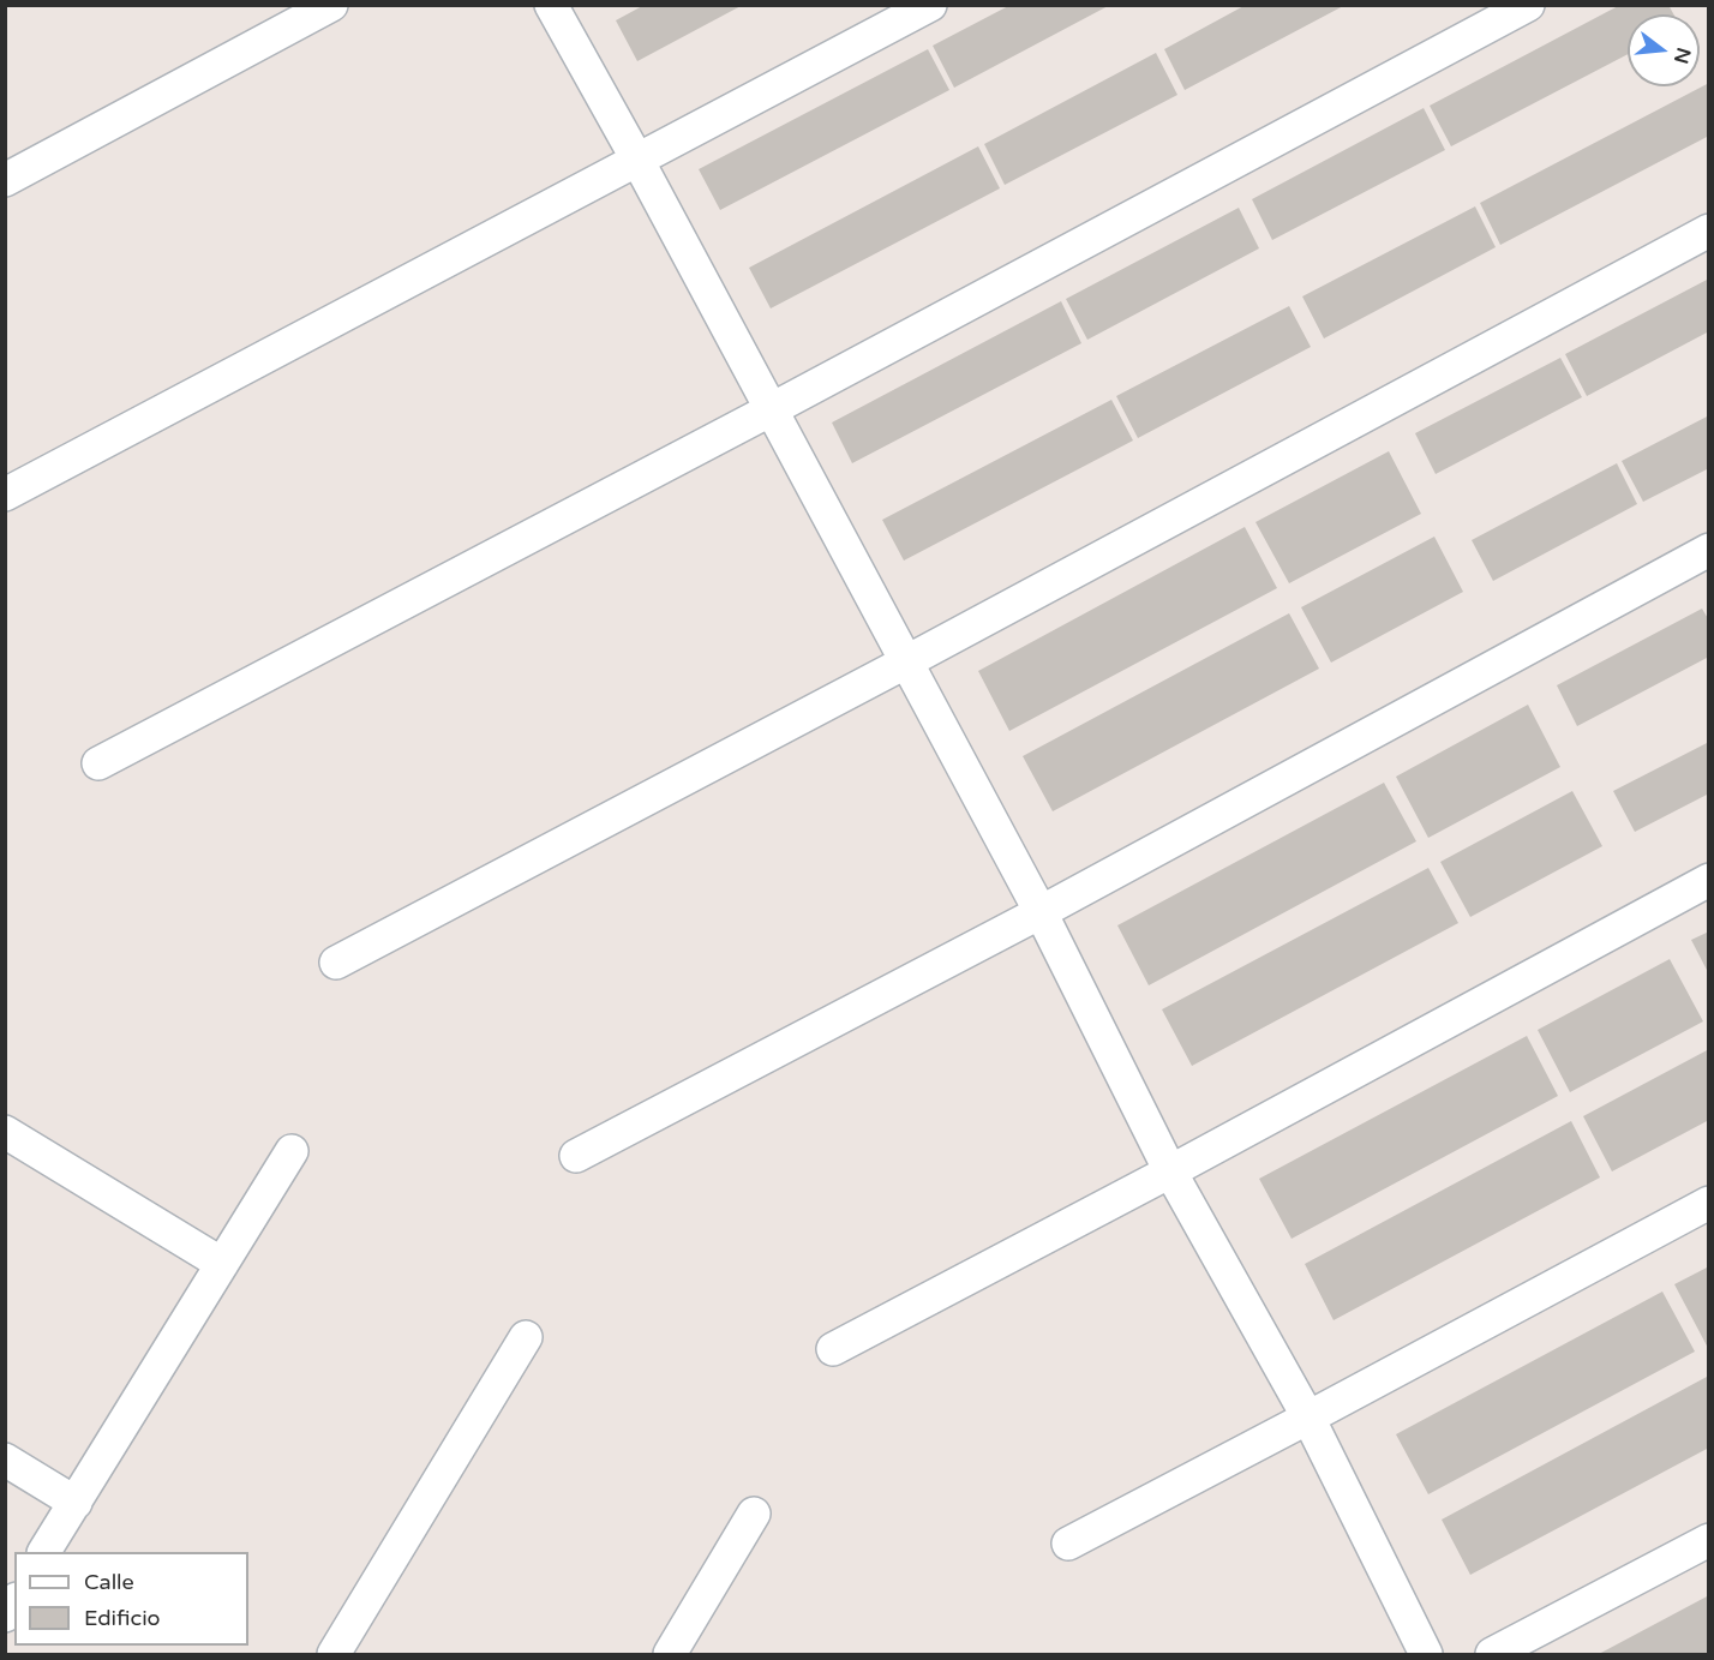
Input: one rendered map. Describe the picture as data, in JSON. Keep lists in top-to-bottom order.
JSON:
{
  "legend": ["Calle", "Edificio"],
  "north": "right"
}
